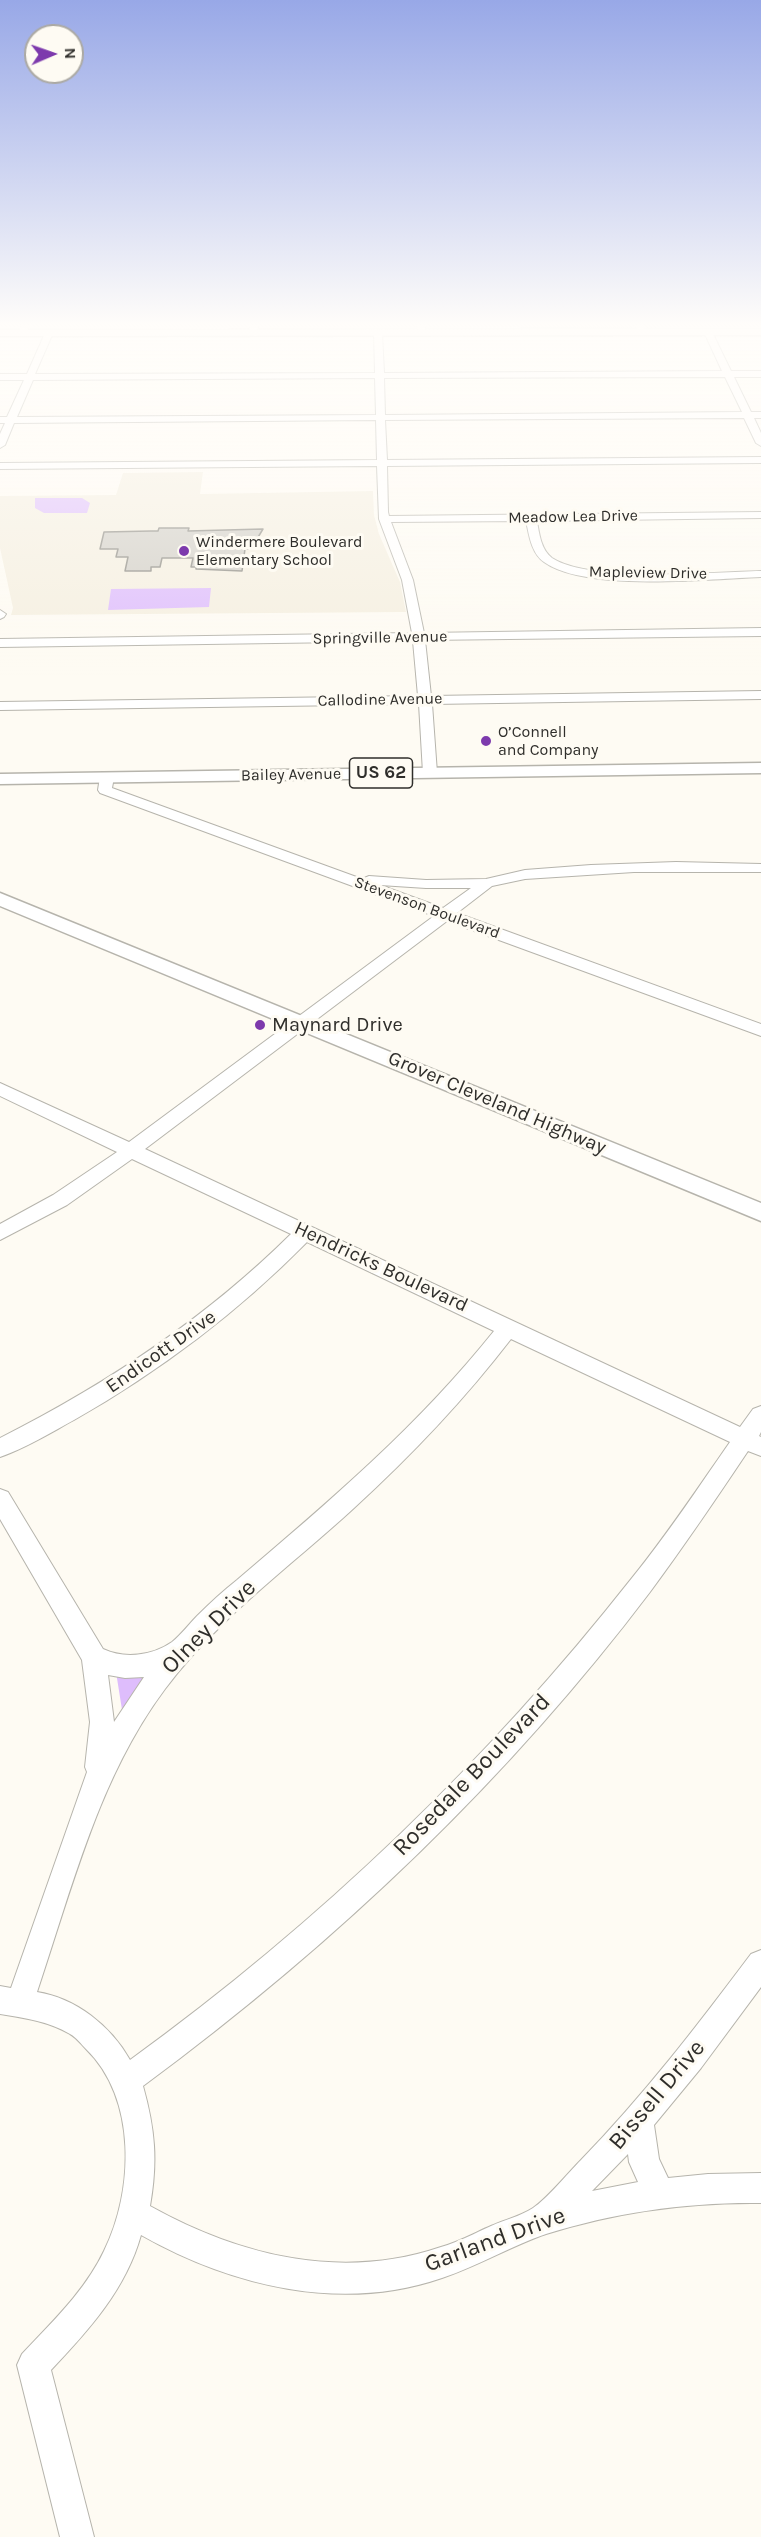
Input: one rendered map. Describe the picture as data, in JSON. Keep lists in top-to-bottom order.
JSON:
{
  "streets": {
    "main road": ["US 62", "Bailey Avenue", "Grover Cleveland Highway"],
    "street": [
      "Meadow Lea Drive",
      "Mapleview Drive",
      "Springville Avenue",
      "Callodine Avenue",
      "Stevenson Boulevard",
      "Hendricks Boulevard",
      "Endicott Drive",
      "Olney Drive",
      "Rosedale Boulevard",
      "Bissell Drive",
      "Garland Drive"
    ]
  },
  "crossings": [
    ["Meadow Lea Drive", "Mapleview Drive"],
    ["Bailey Avenue", "Stevenson Boulevard"],
    ["Hendricks Boulevard", "Endicott Drive"],
    ["Hendricks Boulevard", "Olney Drive"],
    ["Hendricks Boulevard", "Rosedale Boulevard"],
    ["Bissell Drive", "Garland Drive"]
  ],
  "places": ["Windermere Boulevard Elementary School", "O’Connell and Company", "Maynard Drive"],
  "north": "right"
}
